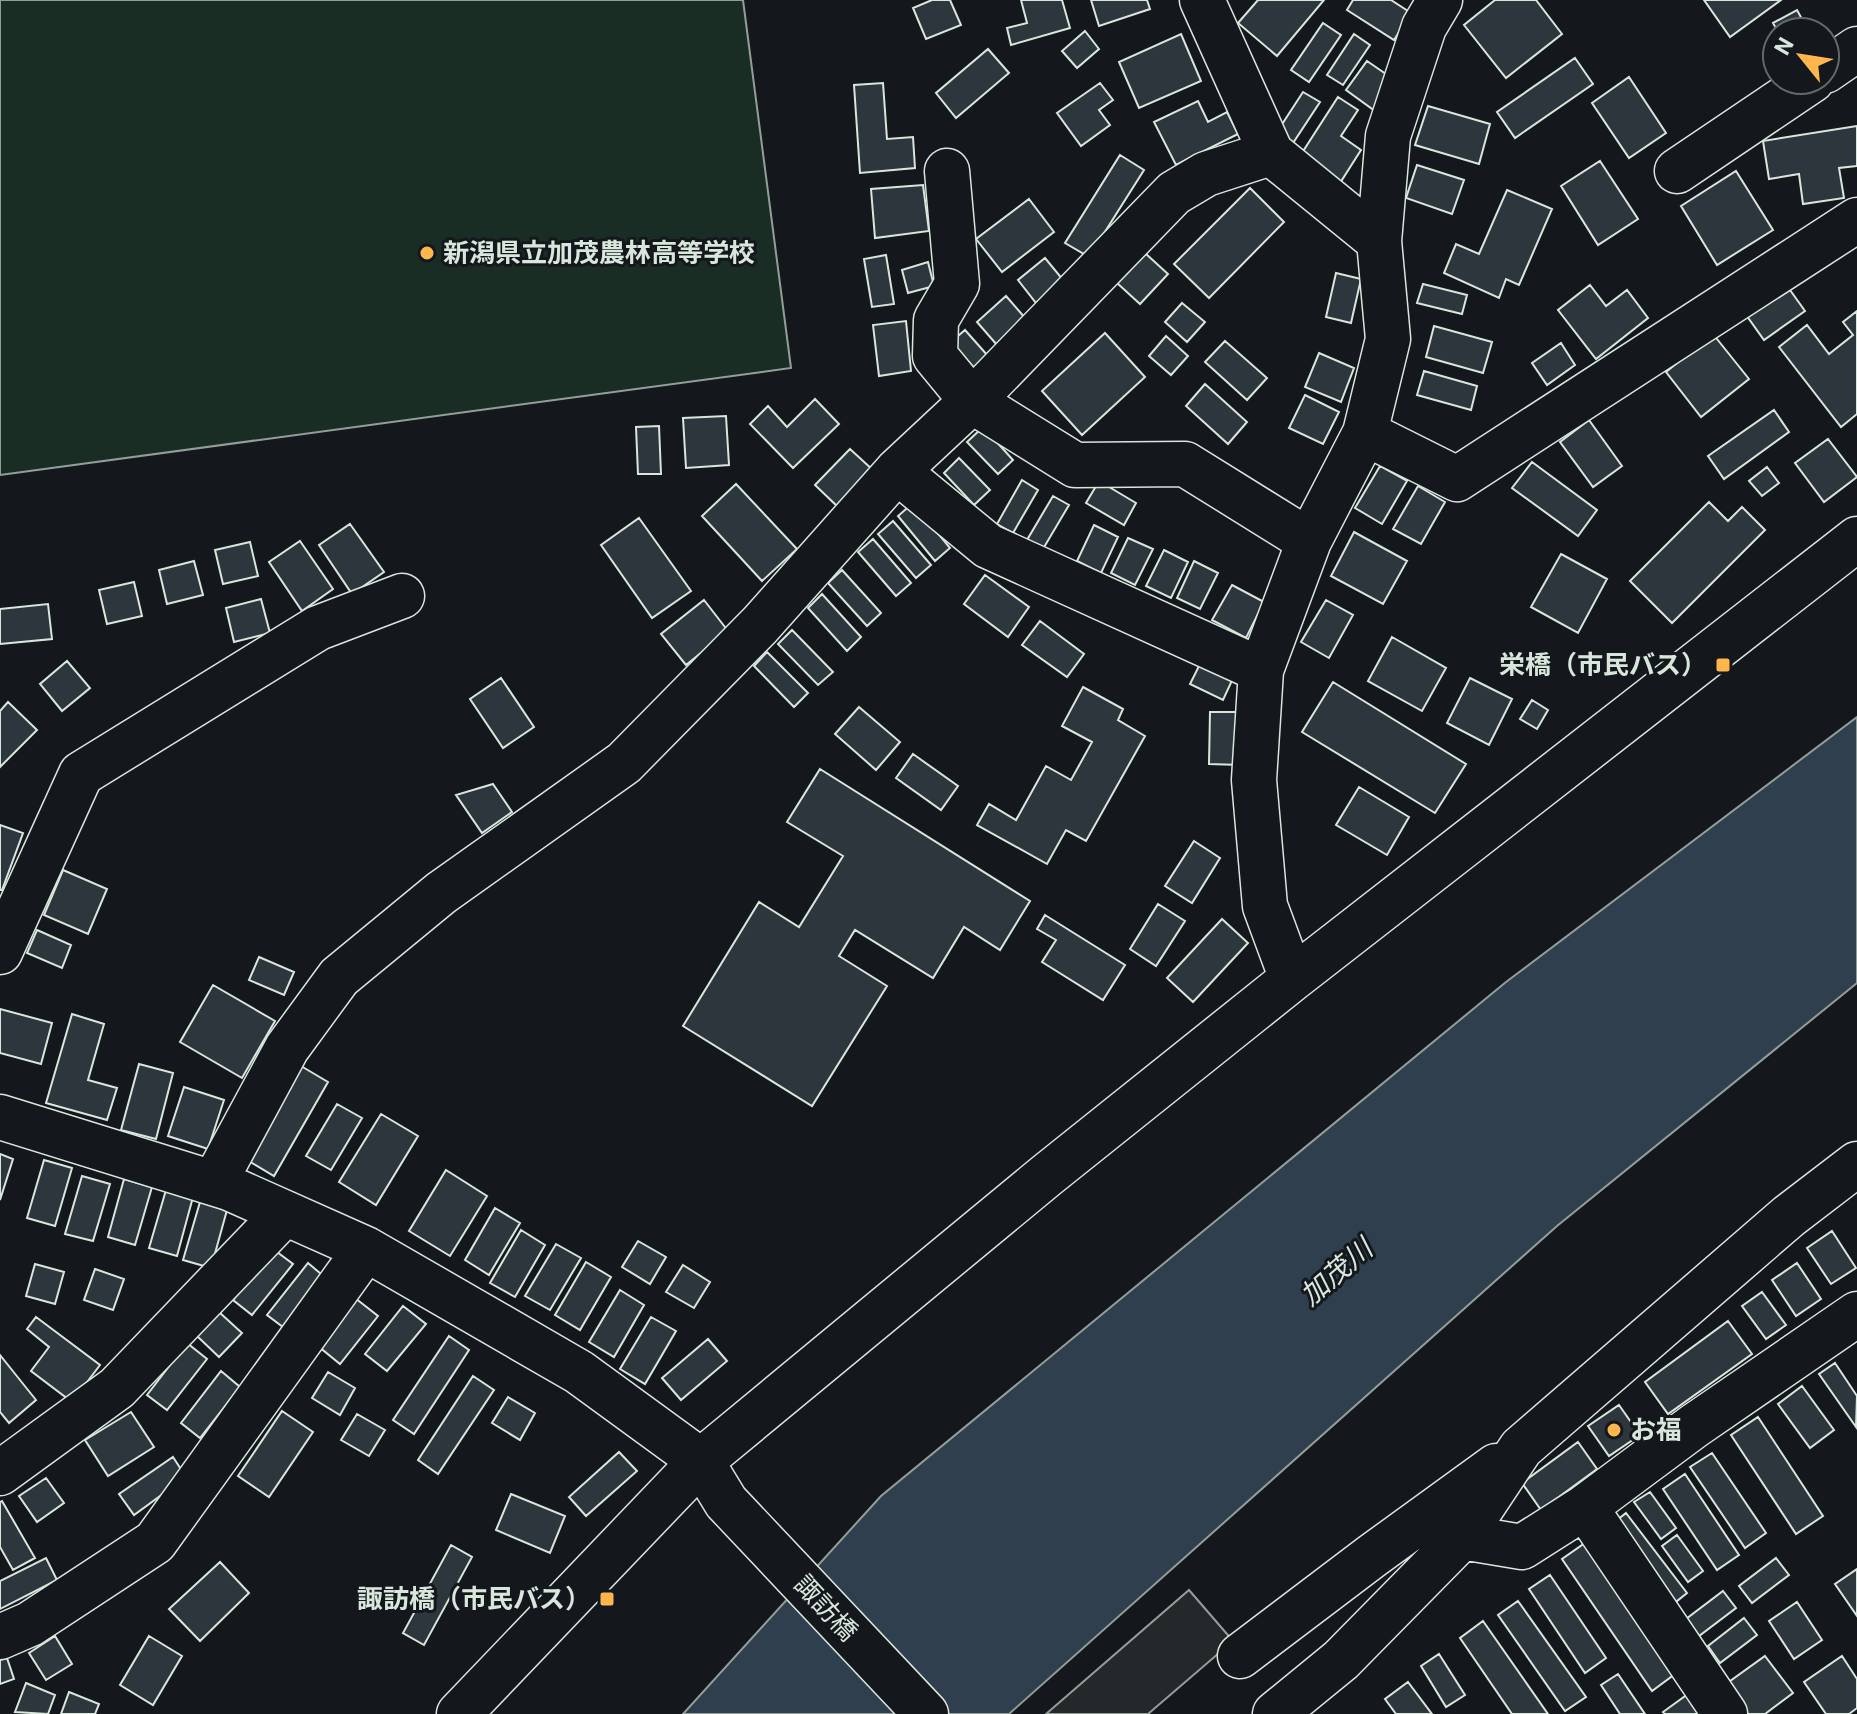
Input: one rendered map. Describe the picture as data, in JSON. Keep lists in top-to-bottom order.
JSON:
{
  "streets": {
    "street": ["諏訪橋"]
  },
  "water": ["加茂川"],
  "places": {
    "other": ["新潟県立加茂農林高等学校", "お福"],
    "transit": ["栄橋（市民バス）", "諏訪橋（市民バス）"]
  },
  "north": "top left"
}
